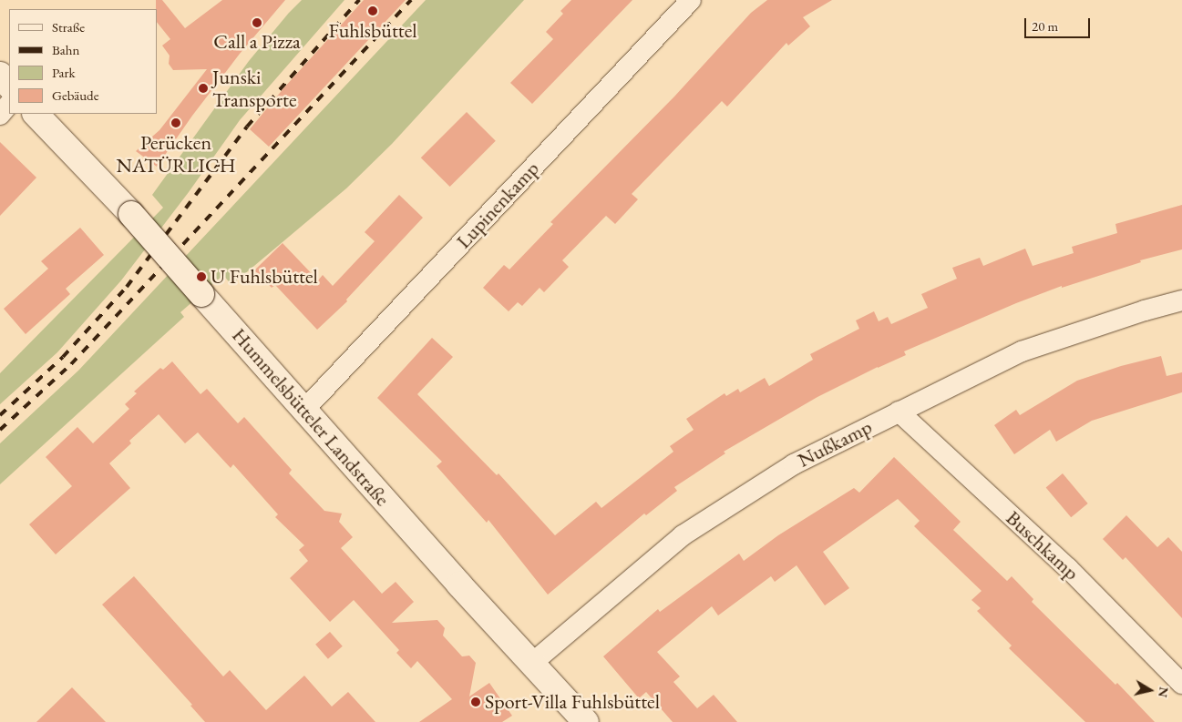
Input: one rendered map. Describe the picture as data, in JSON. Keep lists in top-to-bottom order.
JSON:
{
  "streets": {
    "main road": ["Hummelsbütteler Landstraße"],
    "street": ["Lupinenkamp", "Nußkamp", "Buschkamp"]
  },
  "crossings": [
    ["Lupinenkamp", "Hummelsbütteler Landstraße"],
    ["Hummelsbütteler Landstraße", "Nußkamp"],
    ["Nußkamp", "Buschkamp"]
  ],
  "places": [
    "Fuhlsbüttel",
    "Call a Pizza",
    "Junski Transporte",
    "Perücken NATÜRLICH",
    "U Fuhlsbüttel",
    "Sport-Villa Fuhlsbüttel"
  ],
  "legend": [
    "Straße",
    "Bahn",
    "Park",
    "Gebäude"
  ],
  "scale_bar": "20 m",
  "north": "right"
}
